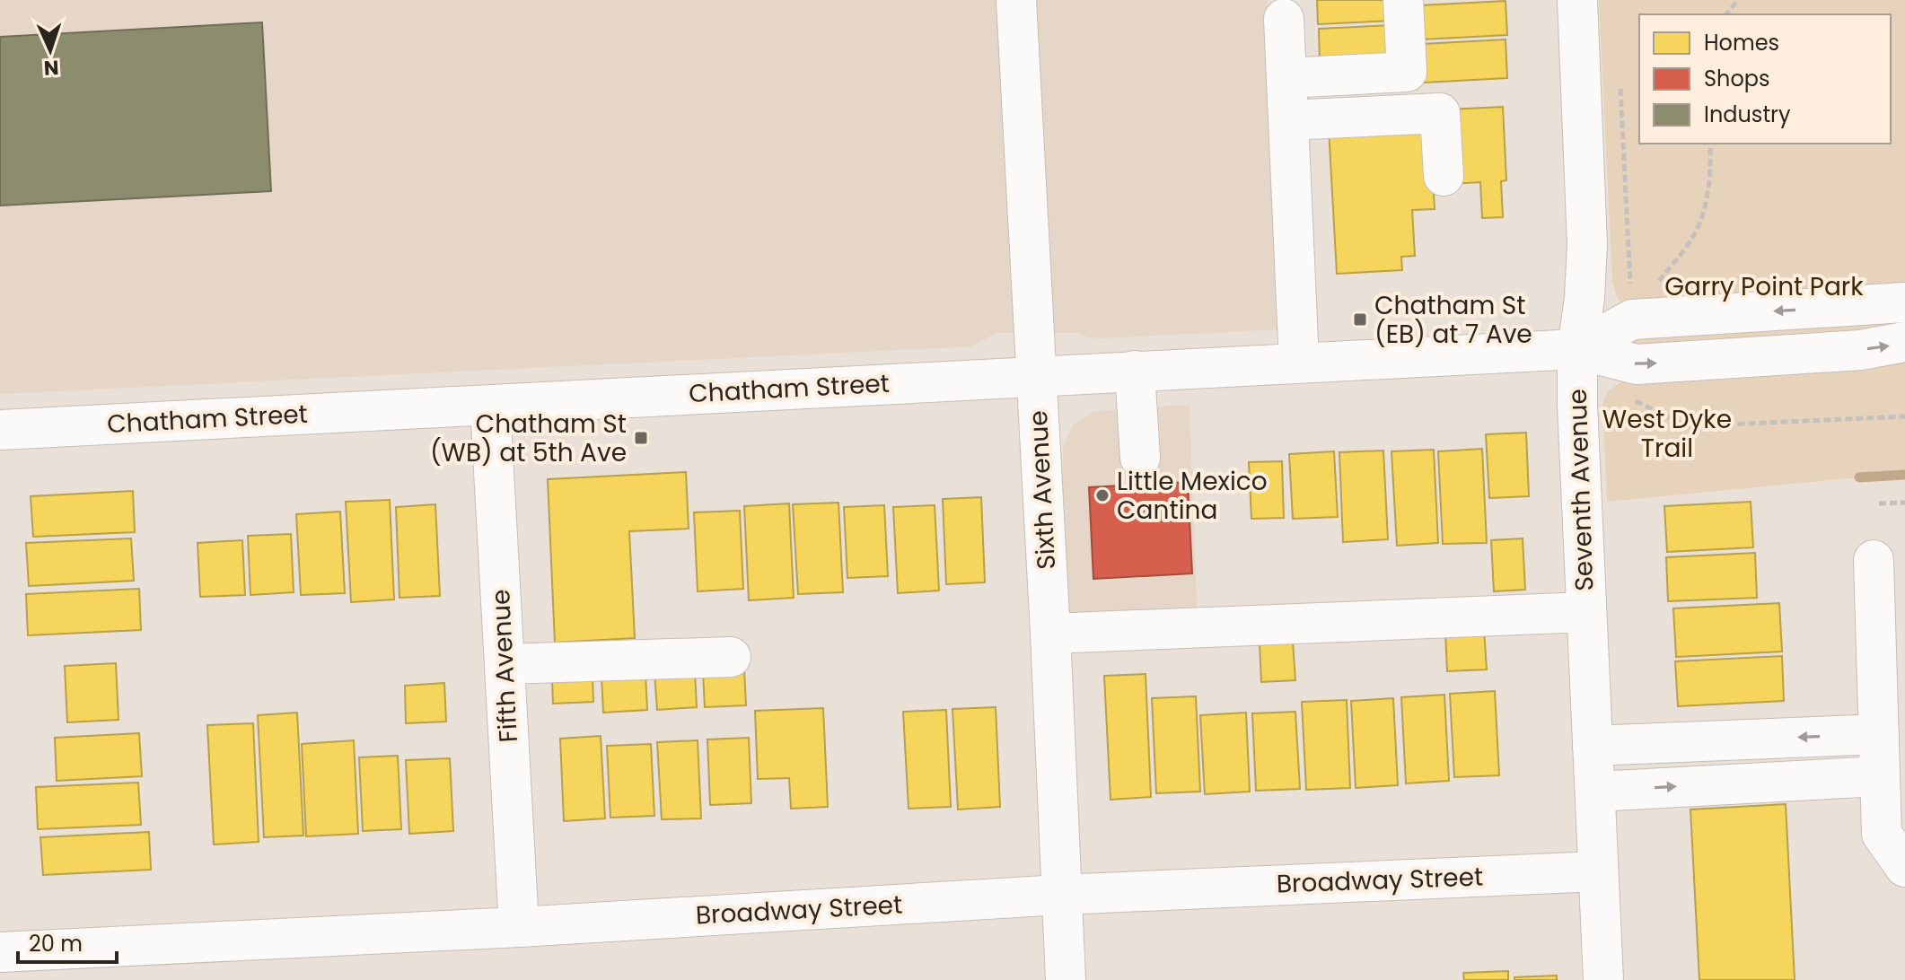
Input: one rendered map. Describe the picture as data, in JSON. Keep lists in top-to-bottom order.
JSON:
{
  "streets": {
    "street": [
      "Chatham Street",
      "Sixth Avenue",
      "Seventh Avenue",
      "Fifth Avenue",
      "Broadway Street"
    ]
  },
  "crossings": [
    ["Chatham Street", "Sixth Avenue"],
    ["Chatham Street", "Seventh Avenue"],
    ["Chatham Street", "Fifth Avenue"],
    ["Sixth Avenue", "Broadway Street"],
    ["Seventh Avenue", "Broadway Street"],
    ["Fifth Avenue", "Broadway Street"]
  ],
  "parks": ["Garry Point Park", "West Dyke Trail"],
  "places": {
    "transit": ["Chatham St (EB) at 7 Ave", "Chatham St (WB) at 5th Ave"],
    "other": ["Little Mexico Cantina"]
  },
  "legend": ["Homes", "Shops", "Industry"],
  "scale_bar": "20 m",
  "north": "bottom"
}
